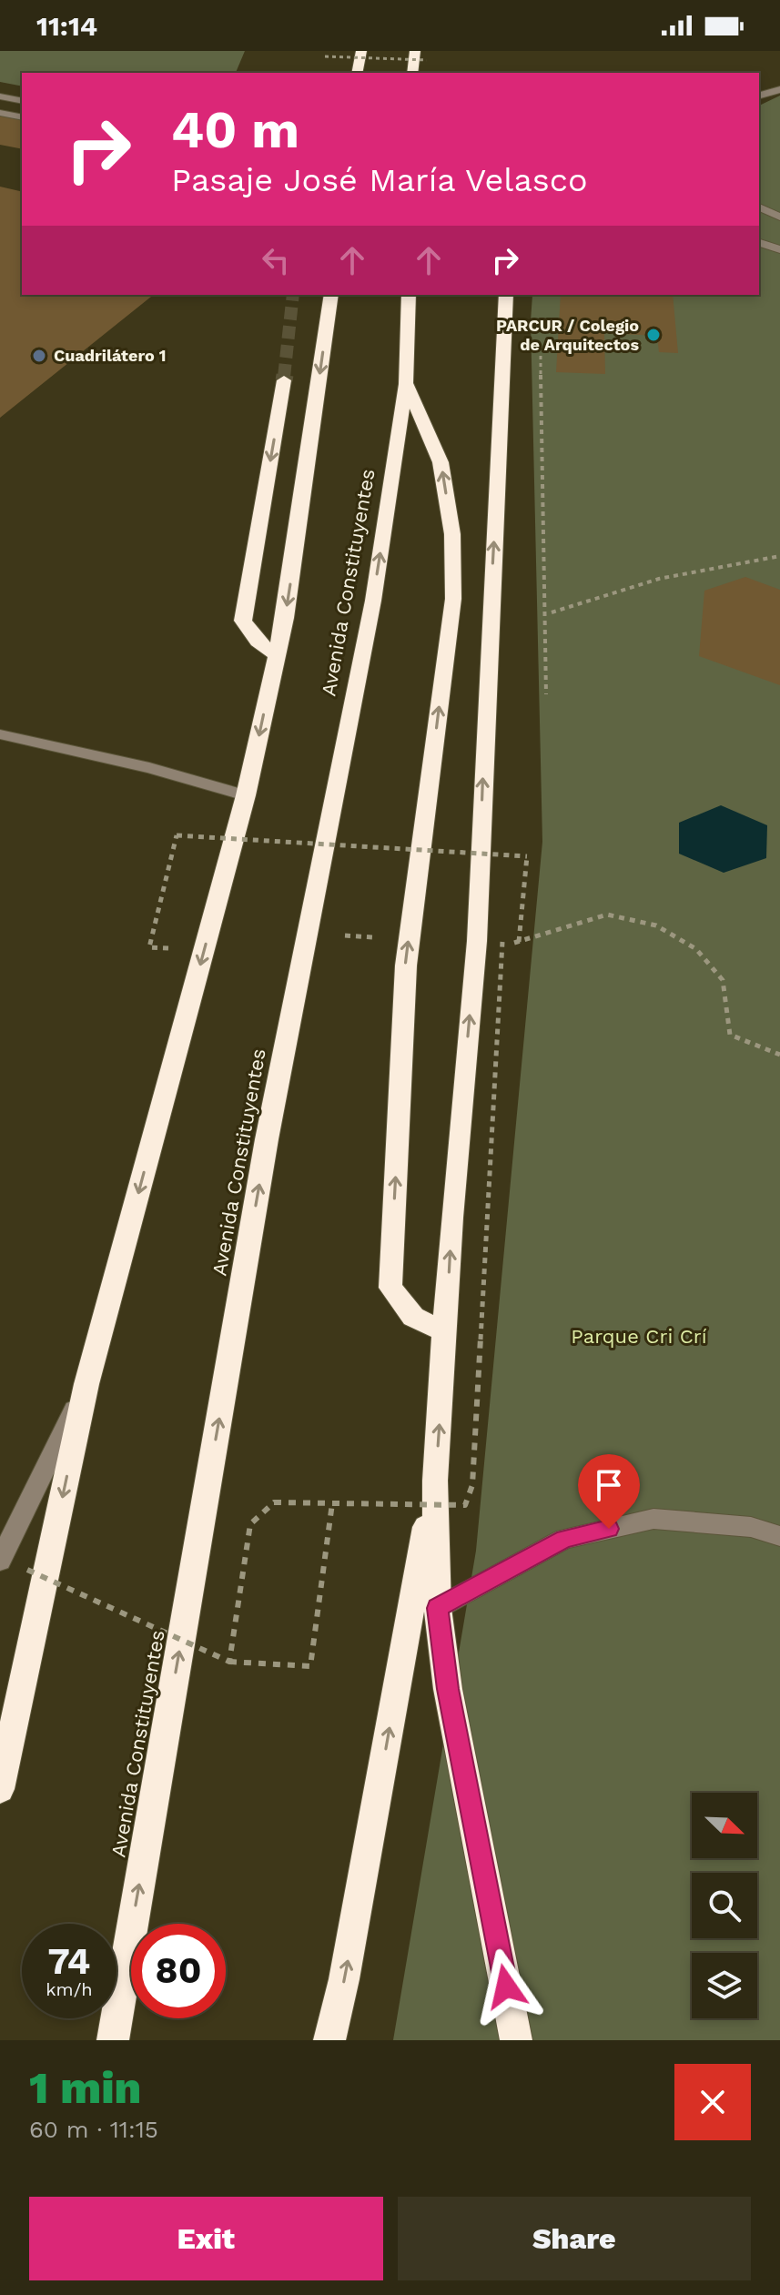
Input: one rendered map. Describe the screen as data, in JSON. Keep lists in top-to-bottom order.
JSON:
{
  "streets": {
    "highway": ["Avenida Constituyentes"]
  },
  "parks": ["Parque Cri Crí"],
  "places": ["PARCUR / Colegio de Arquitectos", "Cuadrilátero 1"],
  "north": "bottom right",
  "page": {
    "status": "11:14",
    "turn": ["40 m", "Pasaje José María Velasco"],
    "speed": "74 km/h",
    "limit": "80",
    "heading": ["1 min", "60 m · 11:15"],
    "buttons": ["Exit", "Share"]
  }
}
